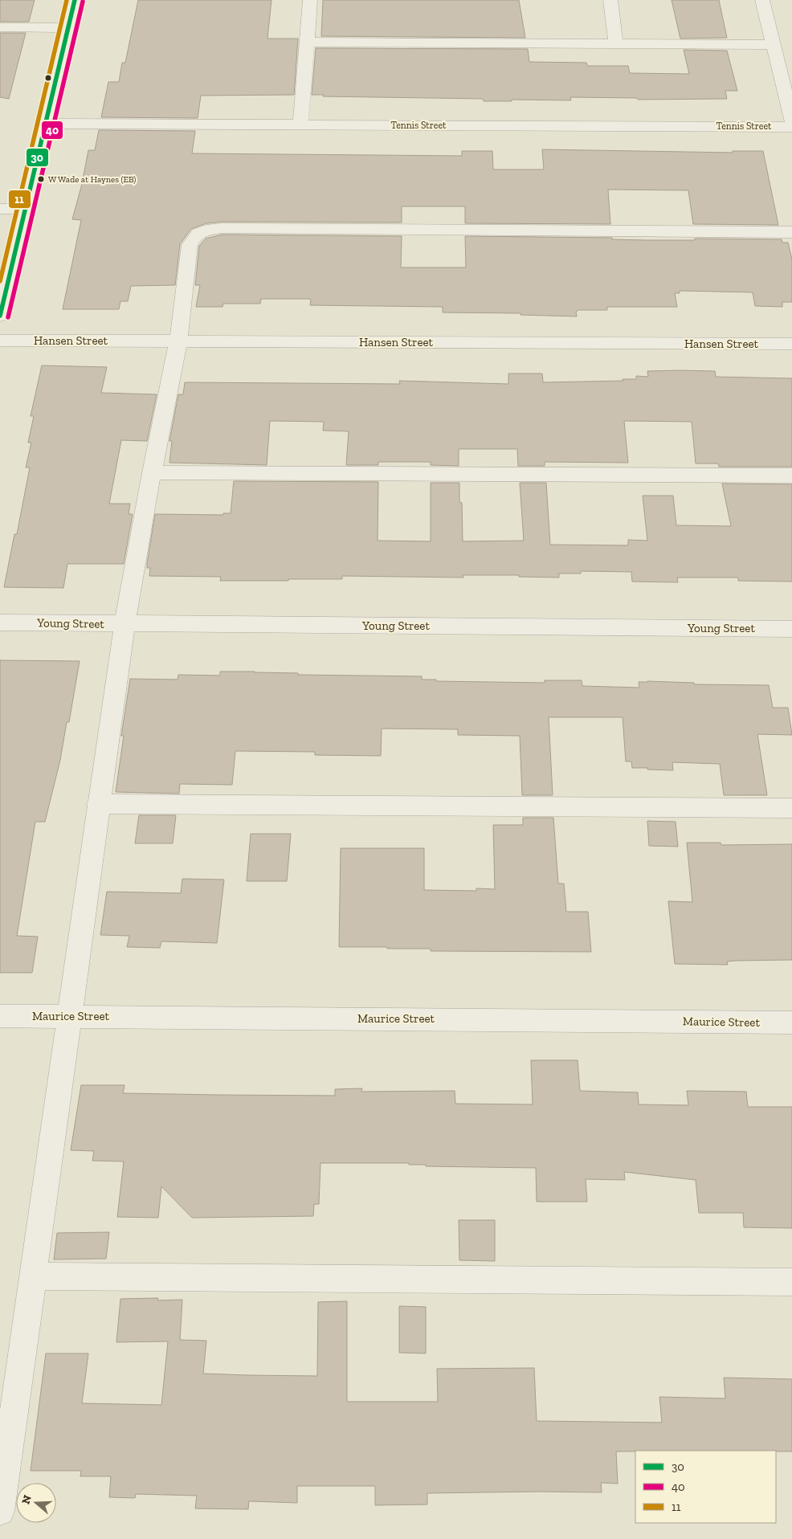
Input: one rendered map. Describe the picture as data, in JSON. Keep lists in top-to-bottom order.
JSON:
{
  "streets": {
    "street": [
      "Tennis Street",
      "Hansen Street",
      "Young Street",
      "Maurice Street"
    ]
  },
  "places": ["W Wade at Haynes (EB)"],
  "lines": ["transit line 30", "transit line 11", "transit line 40"],
  "legend": ["30", "40", "11"],
  "north": "left"
}
